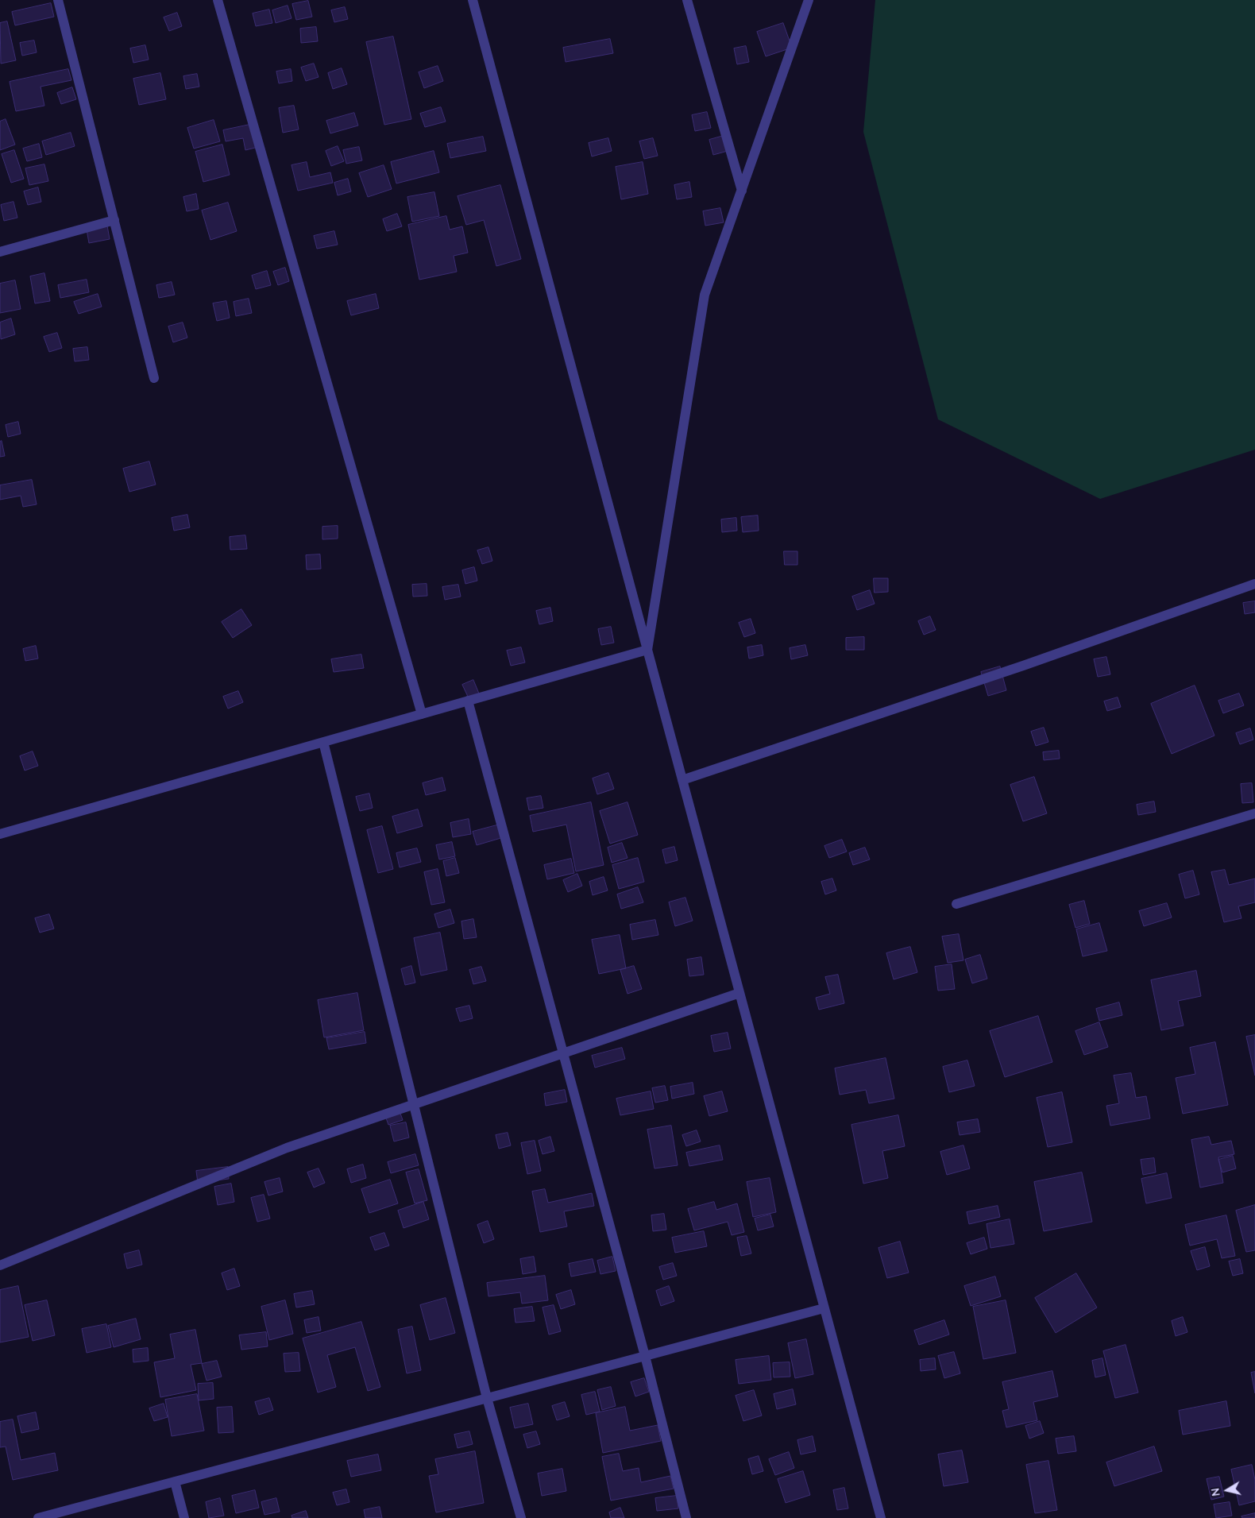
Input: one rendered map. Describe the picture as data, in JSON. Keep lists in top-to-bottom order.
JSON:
{
  "north": "left"
}
